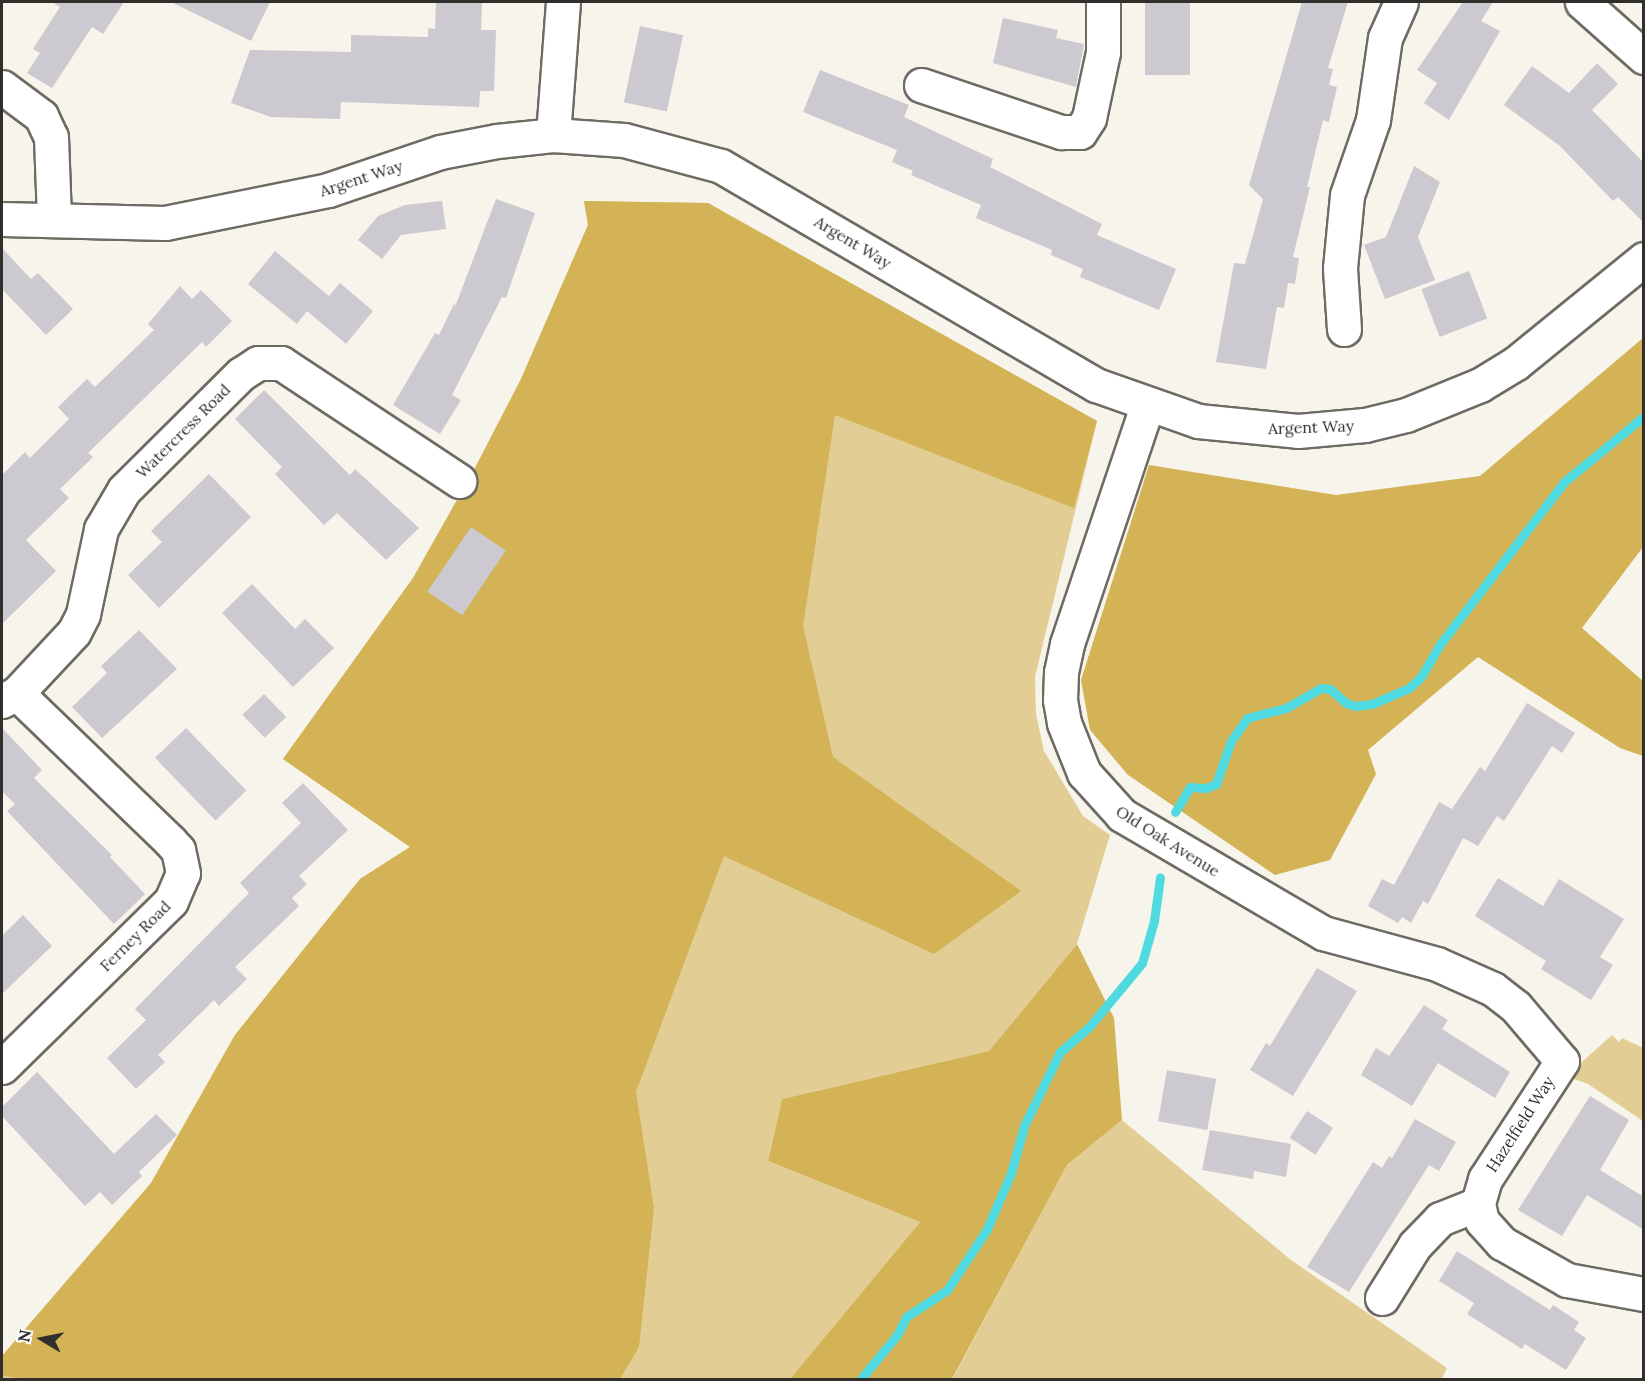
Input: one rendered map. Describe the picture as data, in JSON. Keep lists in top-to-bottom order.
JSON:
{
  "streets": {
    "street": [
      "Argent Way",
      "Watercress Road",
      "Old Oak Avenue",
      "Ferney Road",
      "Hazelfield Way"
    ]
  },
  "crossings": [
    ["Argent Way", "Old Oak Avenue"],
    ["Watercress Road", "Ferney Road"],
    ["Old Oak Avenue", "Hazelfield Way"]
  ],
  "north": "left"
}
